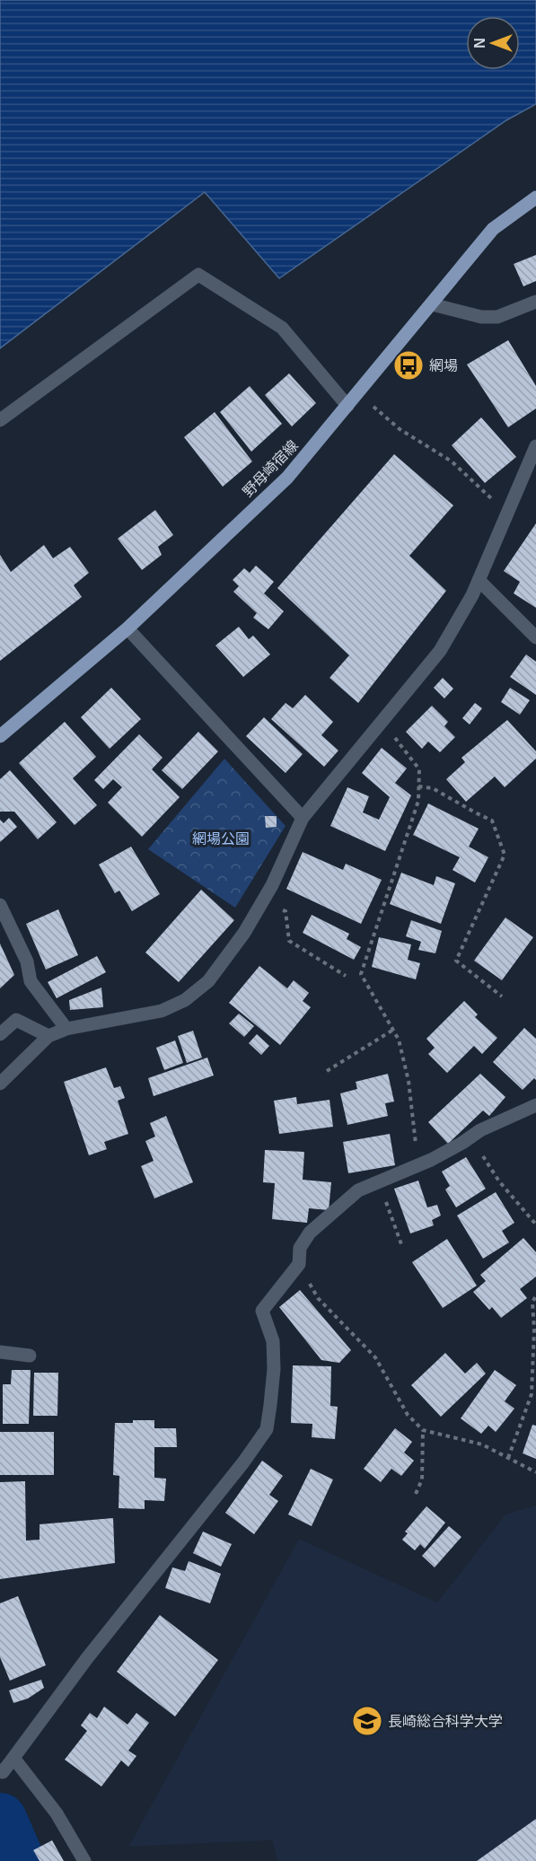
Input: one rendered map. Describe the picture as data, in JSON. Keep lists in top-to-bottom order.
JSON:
{
  "streets": {
    "main road": ["野母崎宿線"]
  },
  "parks": ["網場公園"],
  "places": {
    "bus stop": ["網場"],
    "school or university": ["長崎総合科学大学"]
  },
  "north": "left"
}
